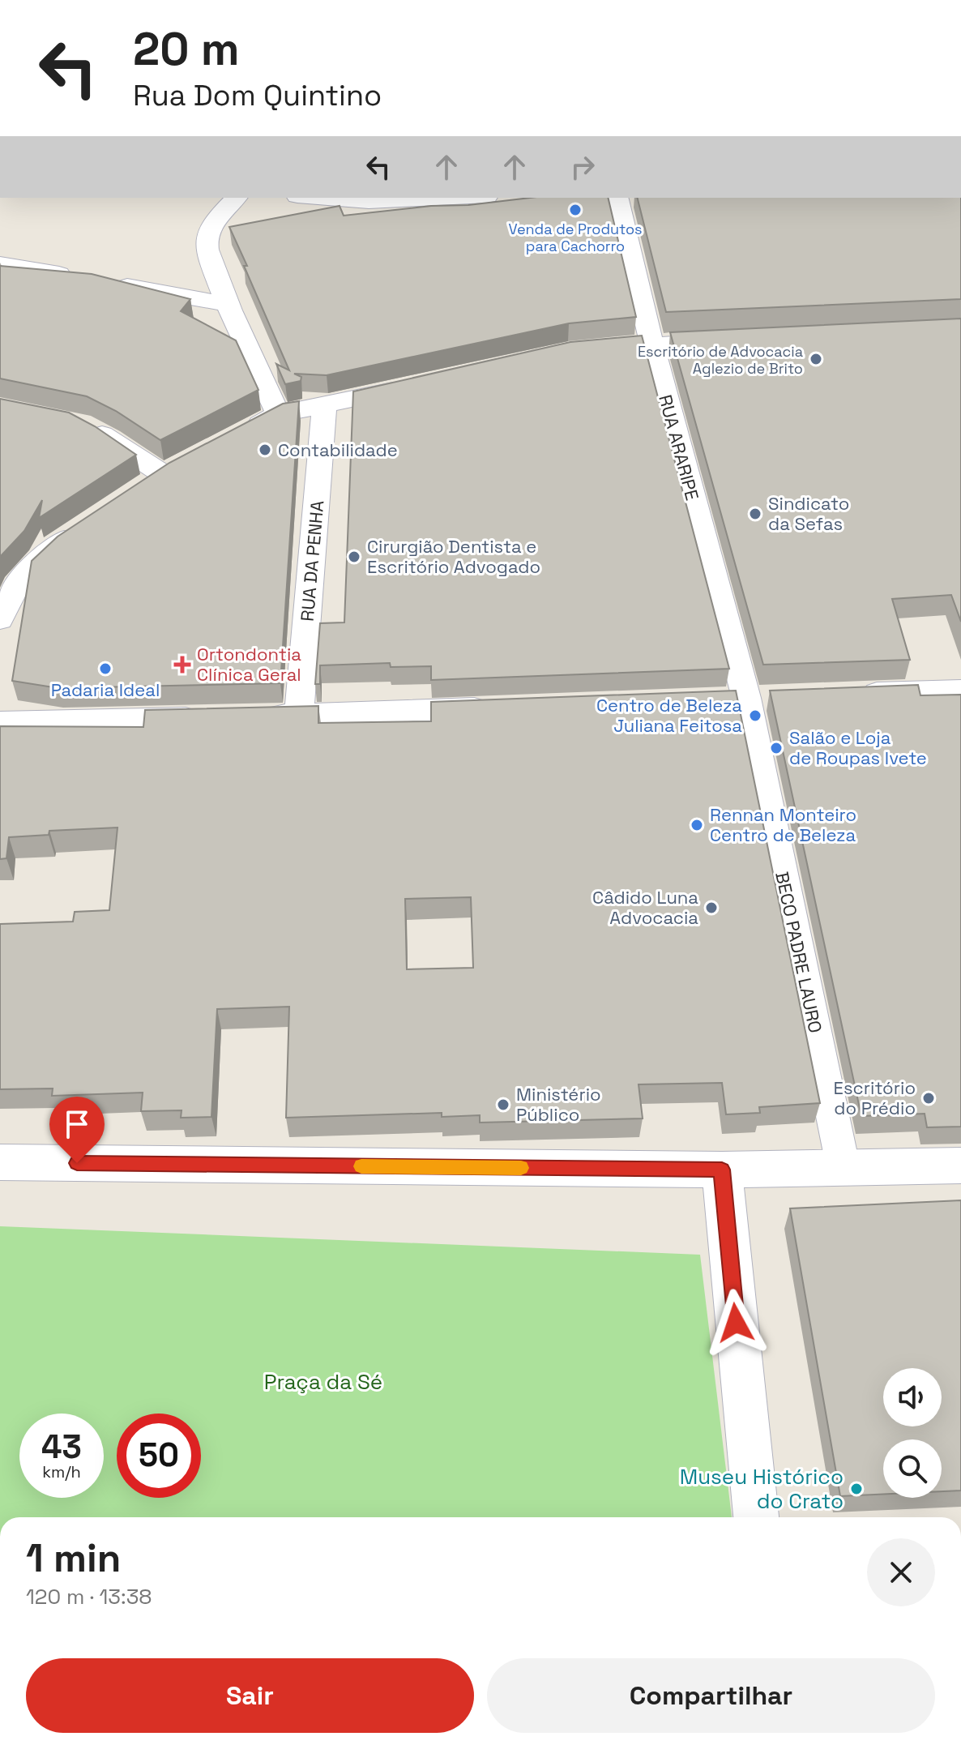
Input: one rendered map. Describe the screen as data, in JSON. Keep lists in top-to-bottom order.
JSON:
{
  "streets": {
    "street": ["RUA ARARIPE", "RUA DA PENHA", "BECO PADRE LAURO"]
  },
  "crossings": [
    ["RUA ARARIPE", "BECO PADRE LAURO"]
  ],
  "parks": ["Praça da Sé"],
  "places": {
    "other": [
      "Venda de Produtos para Cachorro",
      "Escritório de Advocacia Aglezio de Brito",
      "Contabilidade",
      "Sindicato da Sefas",
      "Cirurgião Dentista e Escritório Advogado",
      "Padaria Ideal",
      "Centro de Beleza Juliana Feitosa",
      "Salão e Loja de Roupas Ivete",
      "Rennan Monteiro Centro de Beleza",
      "Câdido Luna Advocacia",
      "Escritório do Prédio",
      "Ministério Público",
      "Museu Histórico do Crato"
    ],
    "health": ["Ortondontia Clínica Geral"]
  },
  "page": {
    "turn": ["20 m", "Rua Dom Quintino"],
    "speed": "43 km/h",
    "limit": "50",
    "heading": ["1 min", "120 m · 13:38"],
    "buttons": ["Sair", "Compartilhar"]
  }
}
